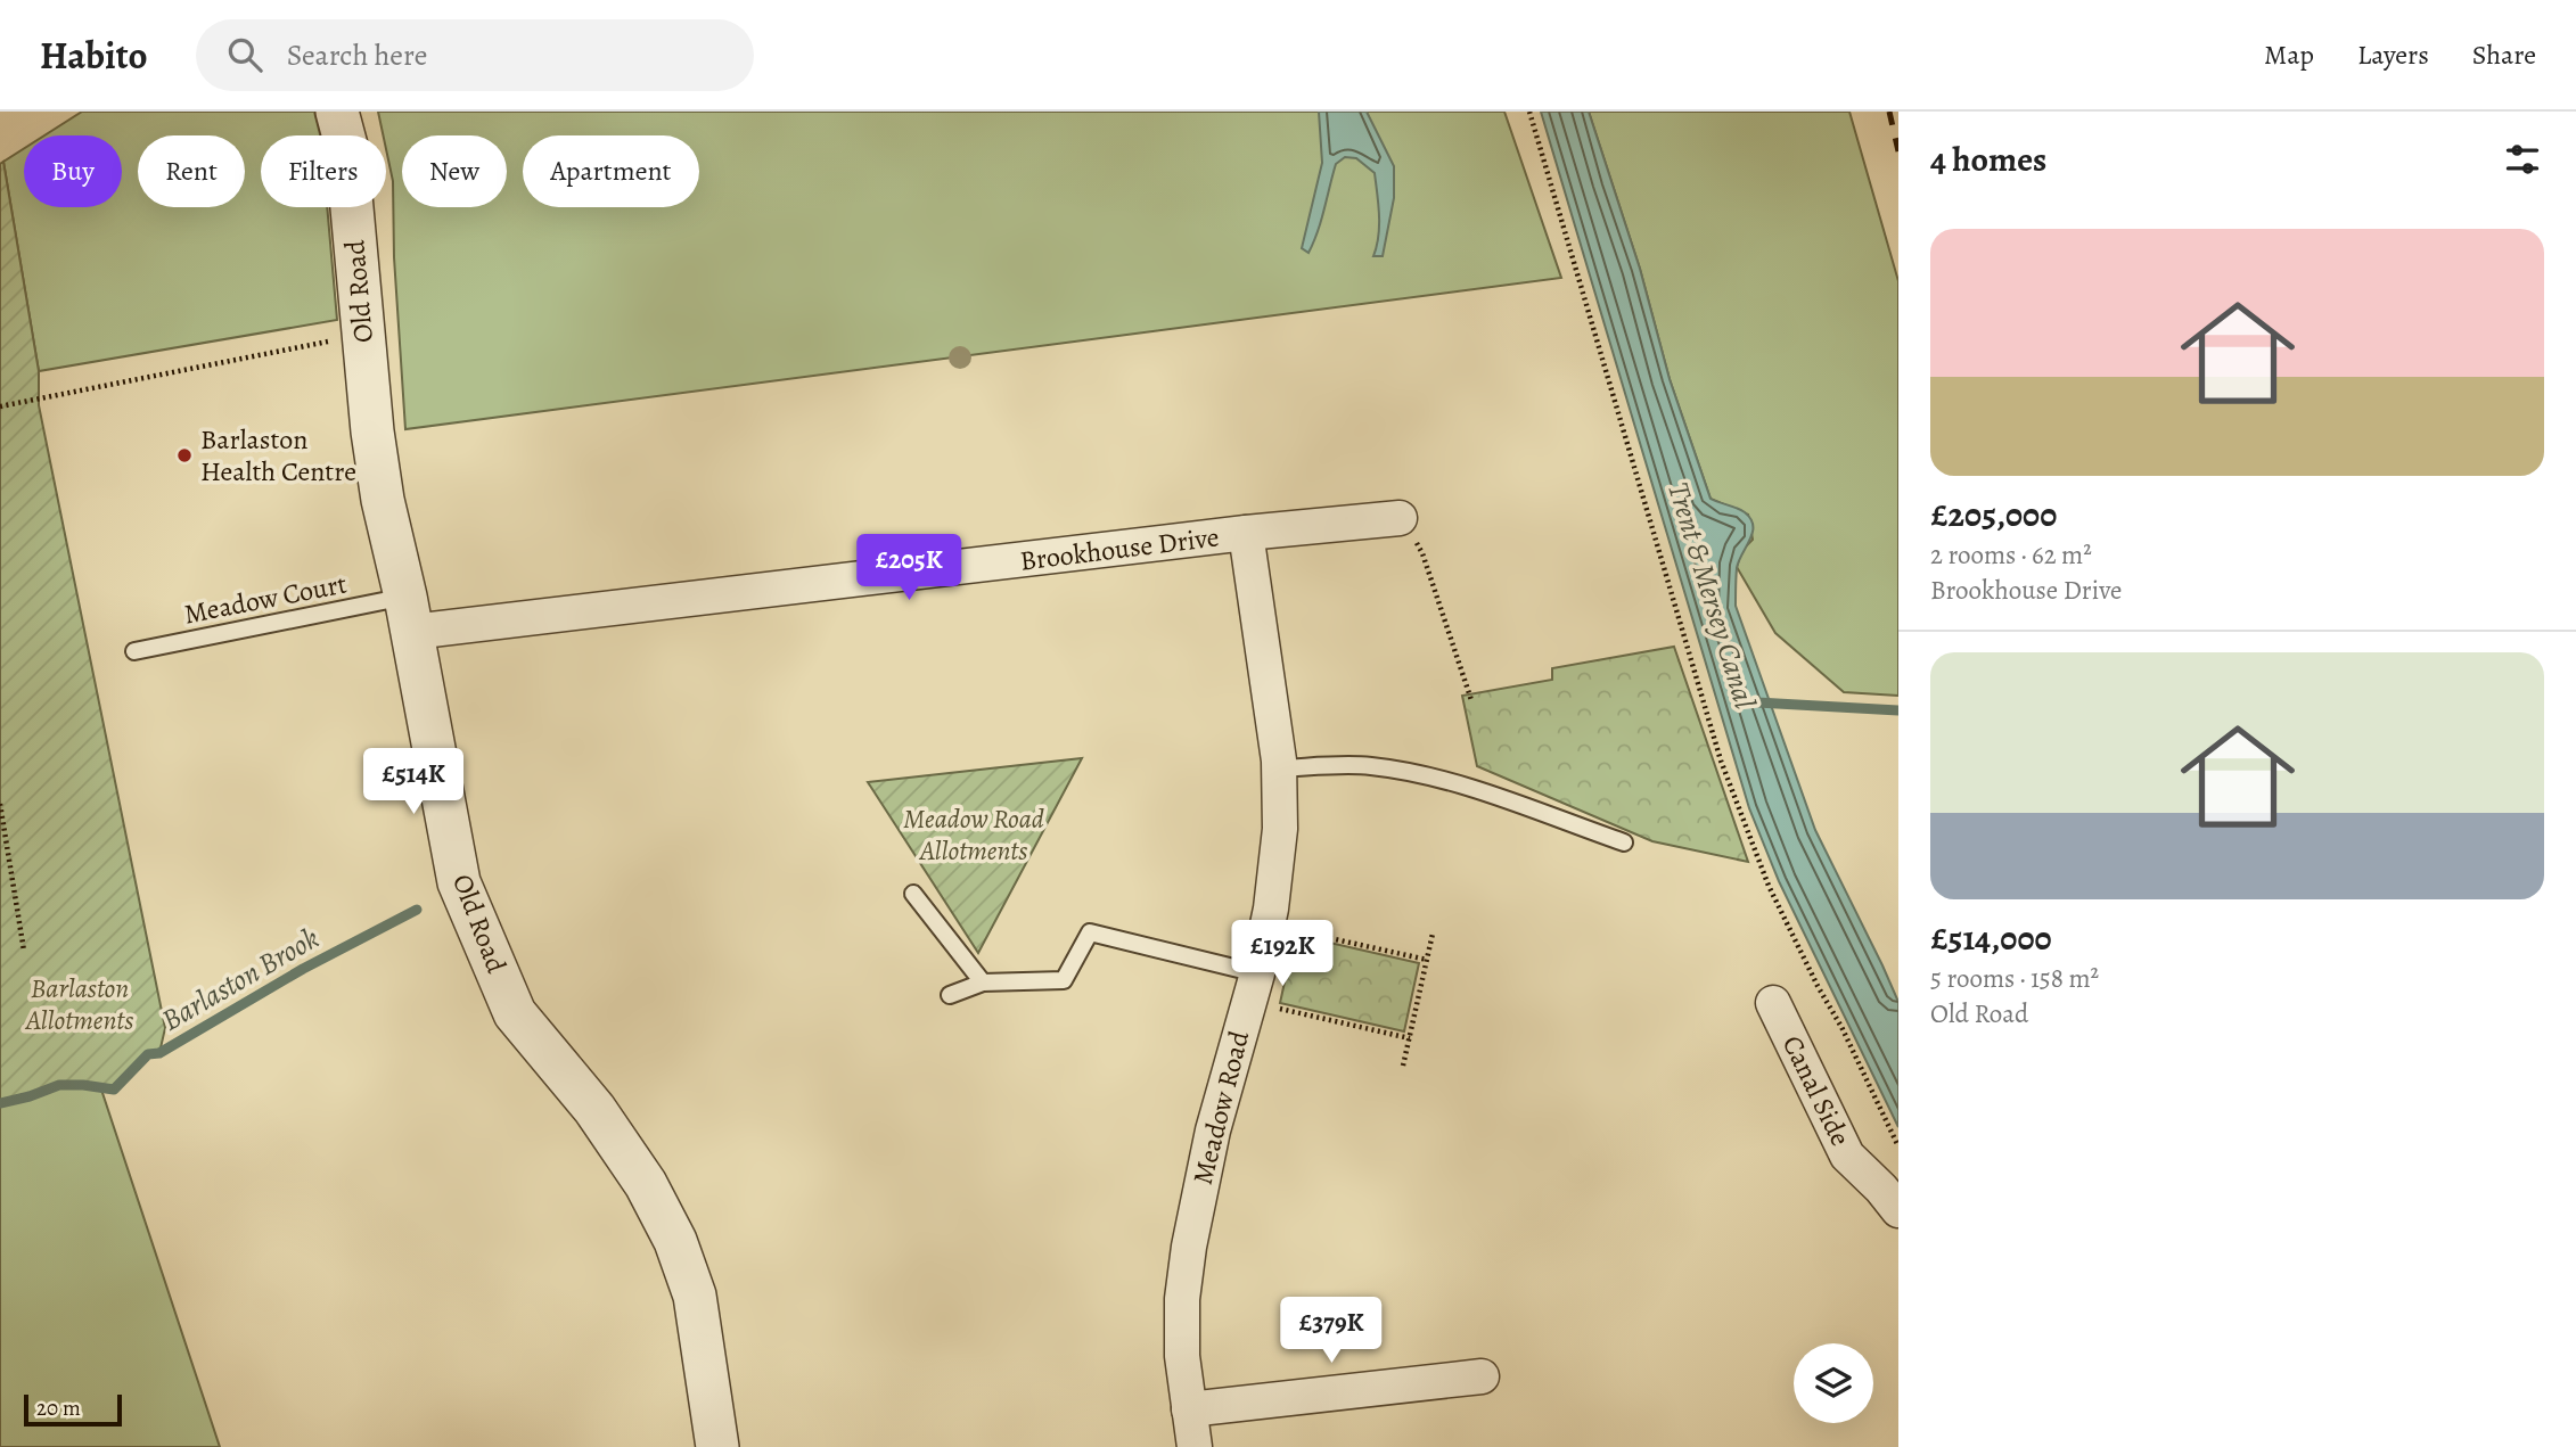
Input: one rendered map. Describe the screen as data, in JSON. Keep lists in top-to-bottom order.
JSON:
{
  "streets": {
    "street": [
      "Old Road",
      "Brookhouse Drive",
      "Canal Side",
      "Meadow Road"
    ],
    "lane": ["Meadow Court"]
  },
  "crossings": [
    ["Old Road", "Brookhouse Drive"],
    ["Old Road", "Meadow Court"],
    ["Brookhouse Drive", "Meadow Court"],
    ["Brookhouse Drive", "Meadow Road"]
  ],
  "water": ["Trent & Mersey Canal", "Barlaston Brook"],
  "parks": ["Meadow Road Allotments", "Barlaston Allotments"],
  "places": ["Barlaston Health Centre"],
  "scale_bar": "20 m",
  "page": {
    "header": "Habito",
    "search": "Search here",
    "nav": ["Map", "Layers", "Share"],
    "heading": "4 homes",
    "chip": [
      "Buy",
      "Rent",
      "Filters",
      "New",
      "Apartment"
    ],
    "list": [
      {
        "name": "£205,000",
        "note": "2 rooms · 62 m² · Brookhouse Drive"
      },
      {
        "name": "£514,000",
        "note": "5 rooms · 158 m² · Old Road"
      }
    ],
    "price": [
      "£205K",
      "£514K",
      "£192K",
      "£379K"
    ],
    "scale": "20 m"
  }
}
